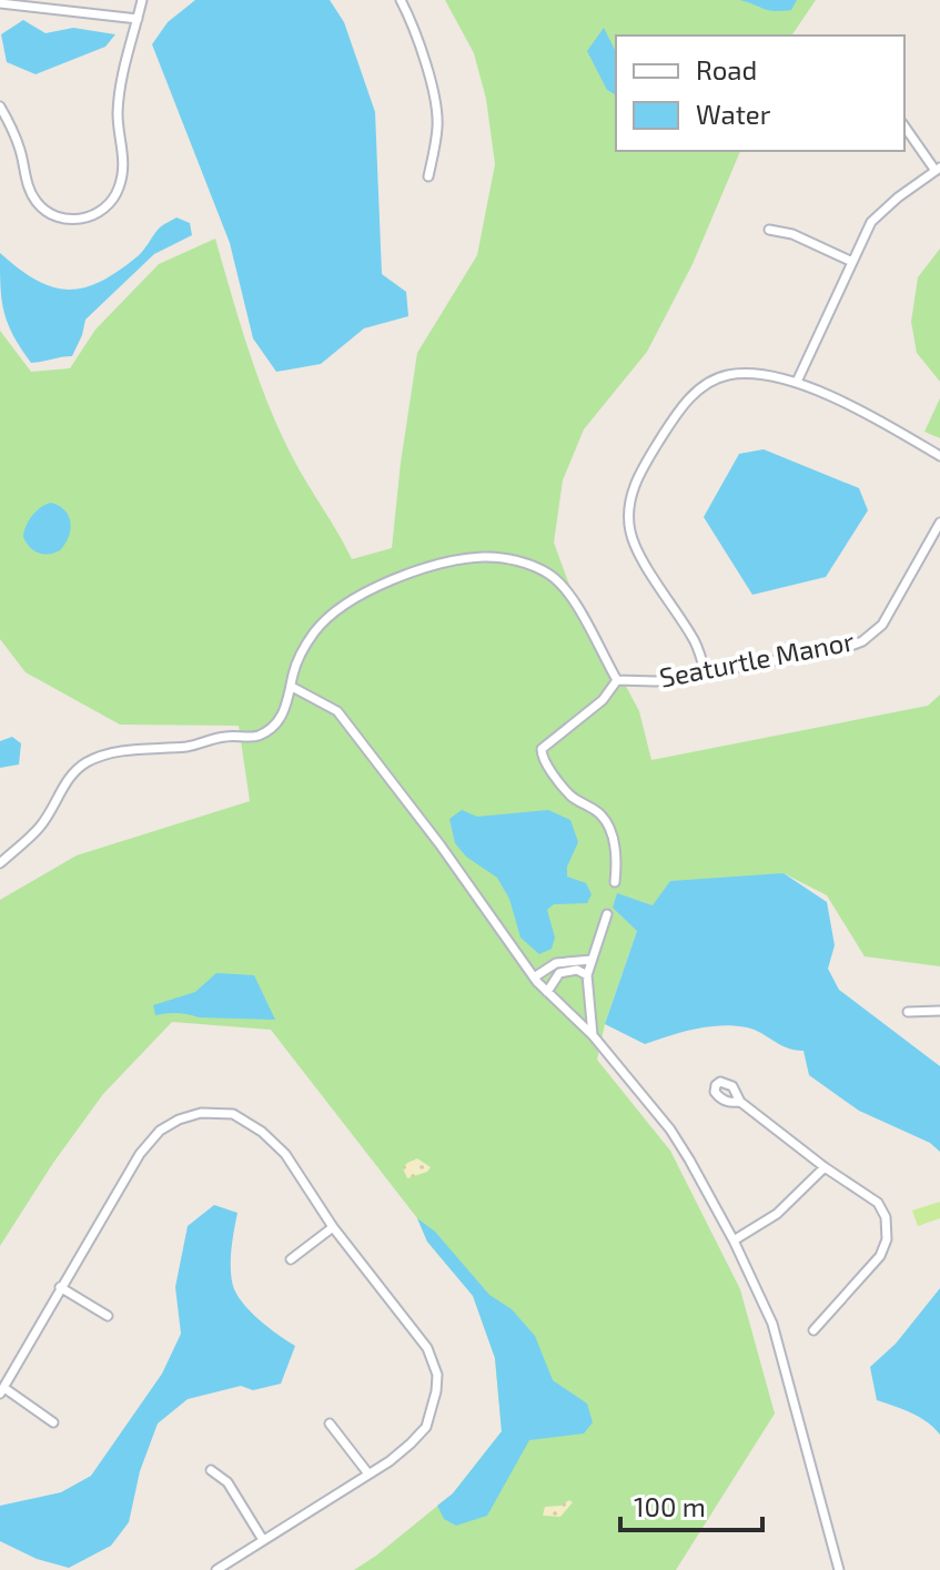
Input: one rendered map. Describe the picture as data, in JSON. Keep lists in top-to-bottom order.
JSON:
{
  "streets": {
    "street": ["Seaturtle Manor"]
  },
  "legend": ["Road", "Water"],
  "scale_bar": "100 m"
}
